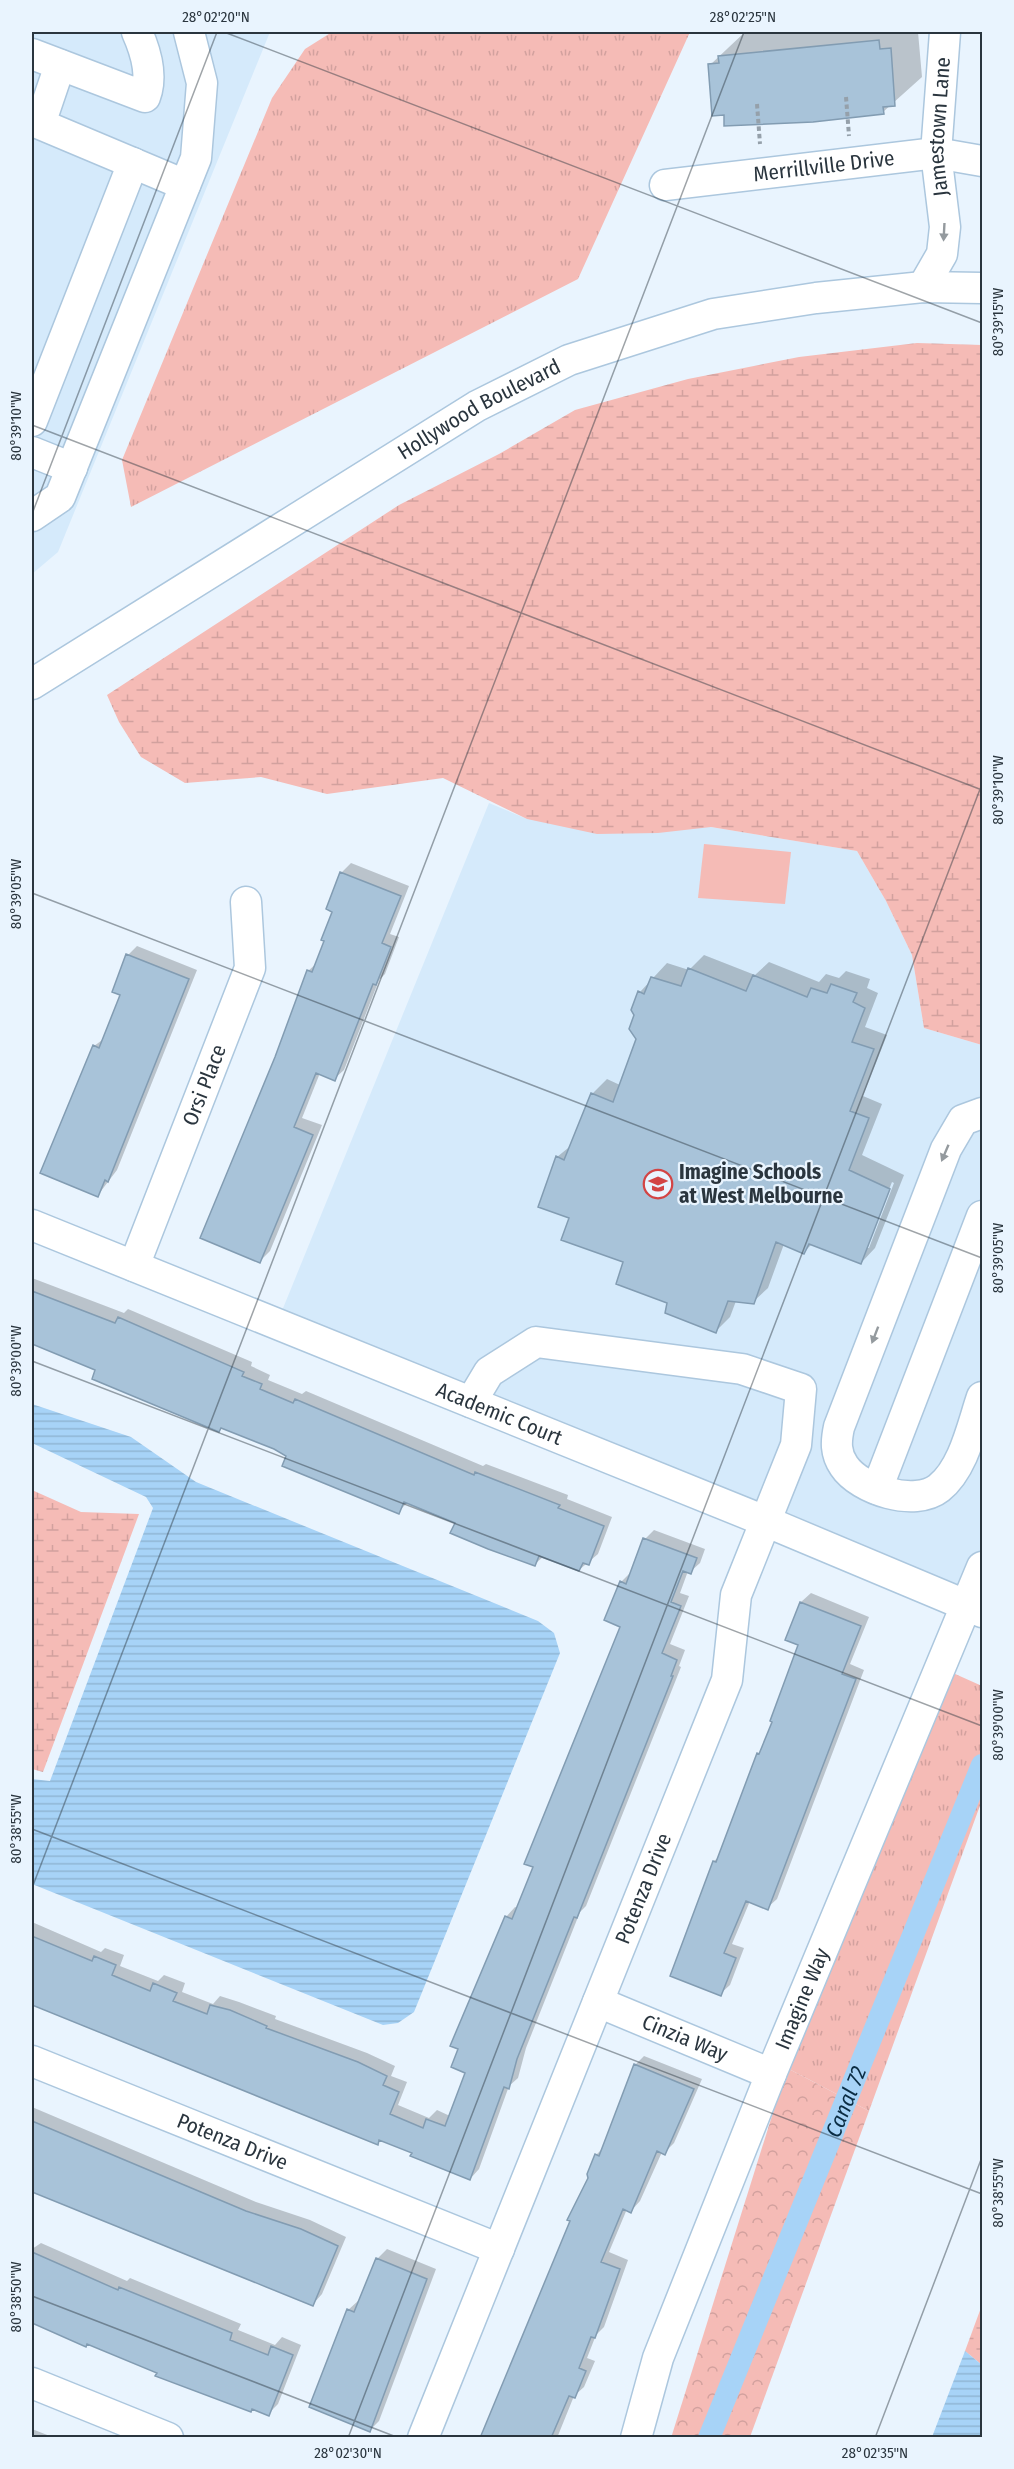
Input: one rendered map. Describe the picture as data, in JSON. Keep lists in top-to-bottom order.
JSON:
{
  "streets": {
    "street": [
      "Jamestown Lane",
      "Merrillville Drive",
      "Hollywood Boulevard",
      "Orsi Place",
      "Academic Court",
      "Potenza Drive",
      "Imagine Way",
      "Cinzia Way"
    ]
  },
  "crossings": [
    ["Jamestown Lane", "Merrillville Drive"],
    ["Jamestown Lane", "Hollywood Boulevard"],
    ["Orsi Place", "Academic Court"],
    ["Academic Court", "Potenza Drive"],
    ["Academic Court", "Imagine Way"],
    ["Potenza Drive", "Cinzia Way"],
    ["Imagine Way", "Cinzia Way"]
  ],
  "one_way": ["Jamestown Lane"],
  "water": ["Canal 72"],
  "places": {
    "school or university": ["Imagine Schools at West Melbourne"]
  },
  "coordinates": [
    "28°02'20\"N",
    "28°02'25\"N",
    "80°39'15\"W",
    "80°39'10\"W",
    "80°39'05\"W",
    "80°39'00\"W",
    "80°38'55\"W",
    "80°38'50\"W",
    "28°02'30\"N",
    "28°02'35\"N"
  ]
}
